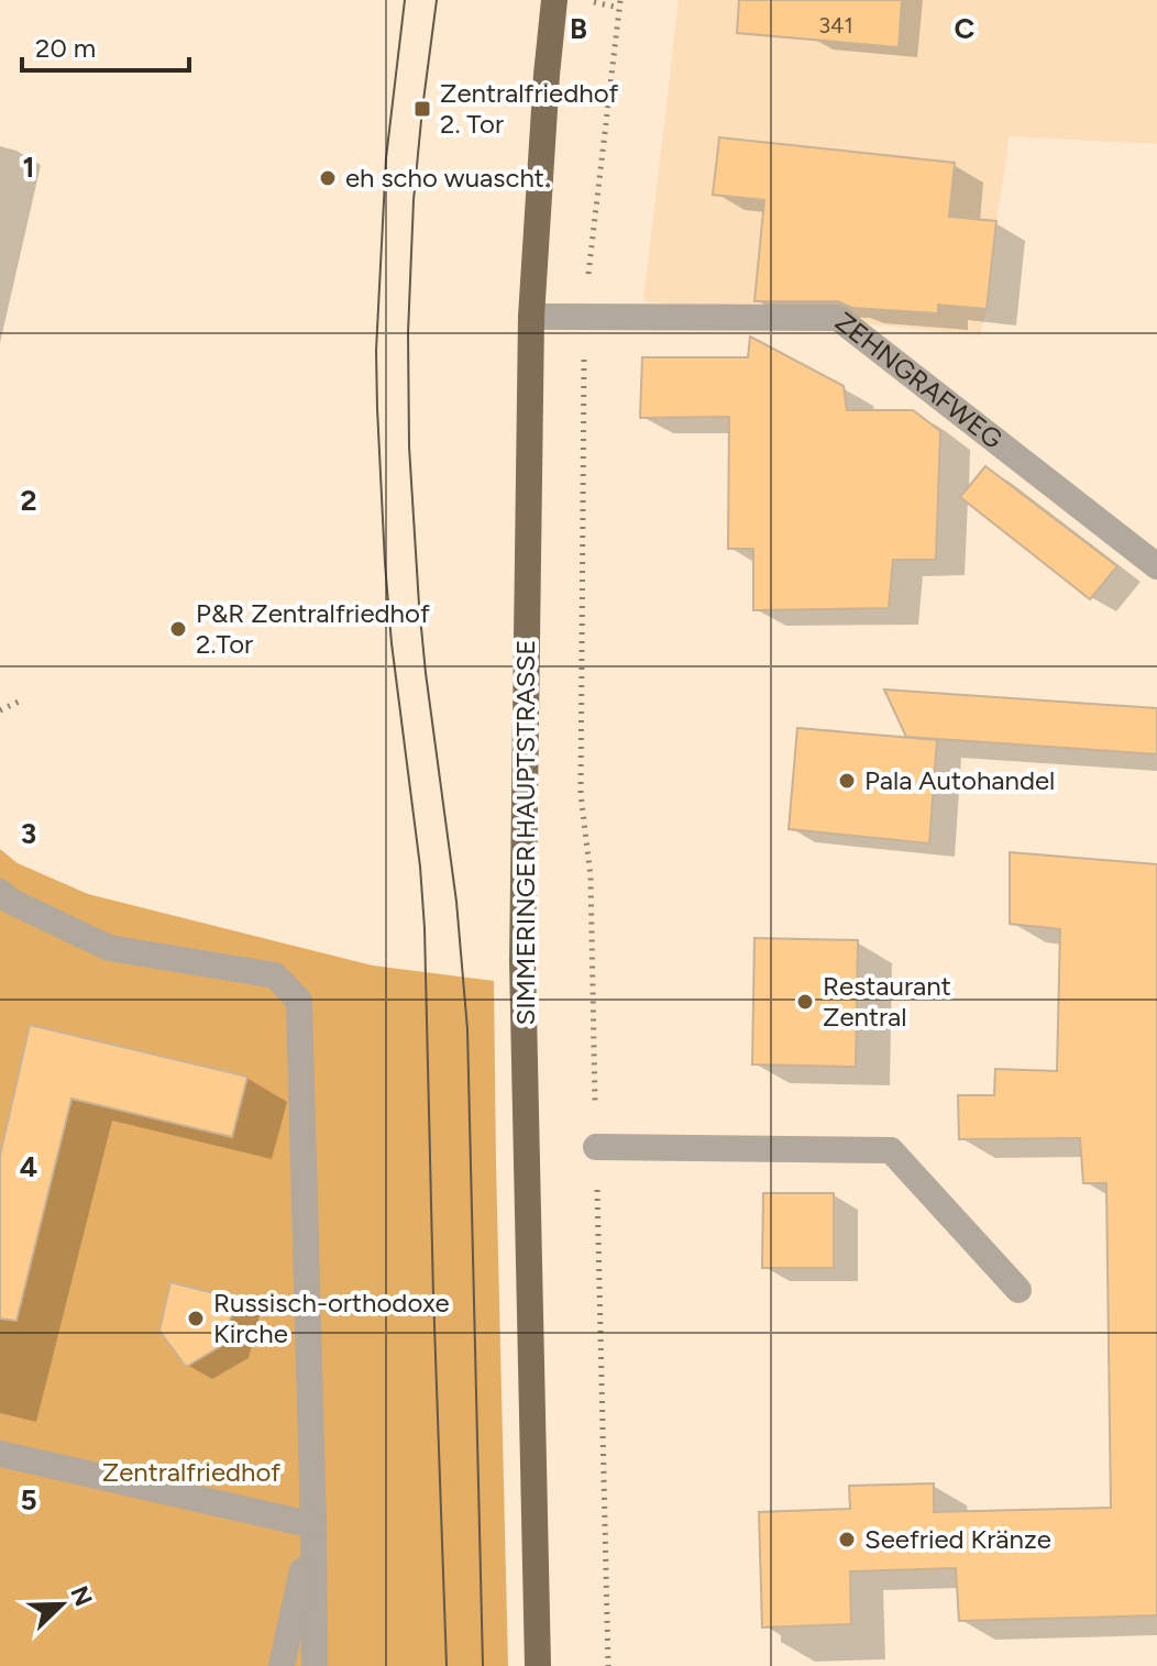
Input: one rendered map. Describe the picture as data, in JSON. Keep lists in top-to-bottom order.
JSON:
{
  "streets": {
    "main road": ["SIMMERINGER HAUPTSTRASSE"],
    "street": ["ZEHNGRAFWEG"]
  },
  "crossings": [
    ["ZEHNGRAFWEG", "SIMMERINGER HAUPTSTRASSE"]
  ],
  "parks": ["Zentralfriedhof"],
  "places": {
    "transit": ["Zentralfriedhof 2. Tor"],
    "other": [
      "eh scho wuascht.",
      "P&R Zentralfriedhof 2.Tor",
      "Pala Autohandel",
      "Restaurant Zentral",
      "Russisch-orthodoxe Kirche",
      "Seefried Kränze"
    ]
  },
  "house_numbers": ["341"],
  "scale_bar": "20 m",
  "north": "top right",
  "grid": {
    "columns": ["B", "C"],
    "rows": [
      "1",
      "2",
      "3",
      "4",
      "5"
    ]
  }
}
